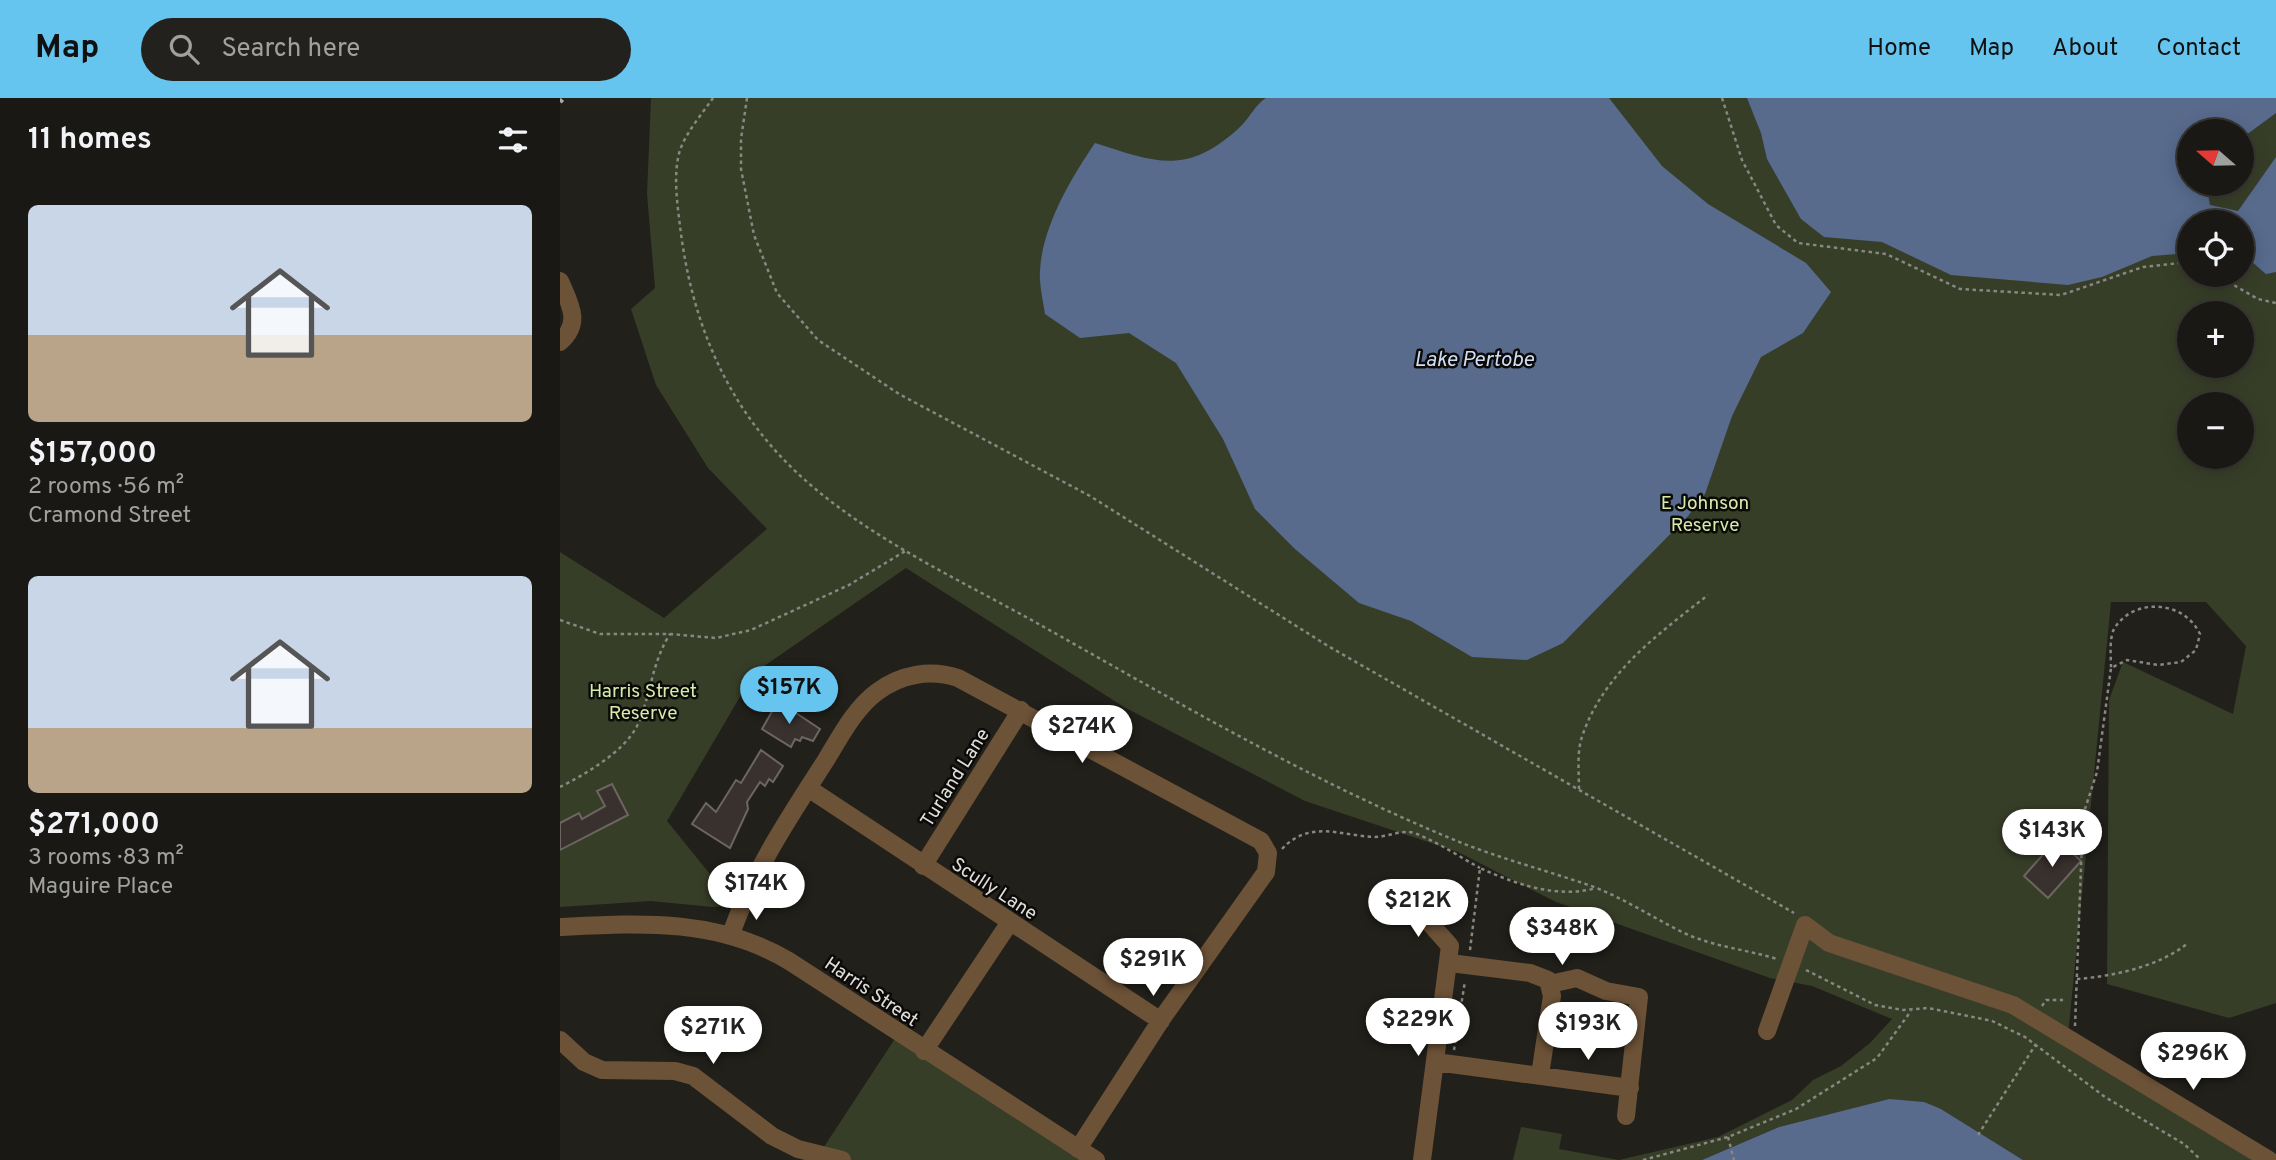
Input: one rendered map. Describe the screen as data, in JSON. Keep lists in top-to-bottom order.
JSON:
{
  "streets": {
    "street": ["Turland Lane", "Scully Lane", "Harris Street"]
  },
  "crossings": [
    ["Turland Lane", "Scully Lane"]
  ],
  "water": ["Lake Pertobe"],
  "parks": ["E Johnson Reserve", "Harris Street Reserve"],
  "north": "left",
  "page": {
    "header": "Map",
    "search": "Search here",
    "nav": [
      "Home",
      "Map",
      "About",
      "Contact"
    ],
    "heading": "11 homes",
    "map_buttons": ["+", "−"],
    "list": [
      {
        "name": "$157,000",
        "note": "2 rooms · 56 m² · Cramond Street"
      },
      {
        "name": "$271,000",
        "note": "3 rooms · 83 m² · Maguire Place"
      }
    ],
    "price": [
      "$157K",
      "$274K",
      "$143K",
      "$174K",
      "$212K",
      "$348K",
      "$291K",
      "$229K",
      "$193K",
      "$271K",
      "$296K"
    ]
  }
}
